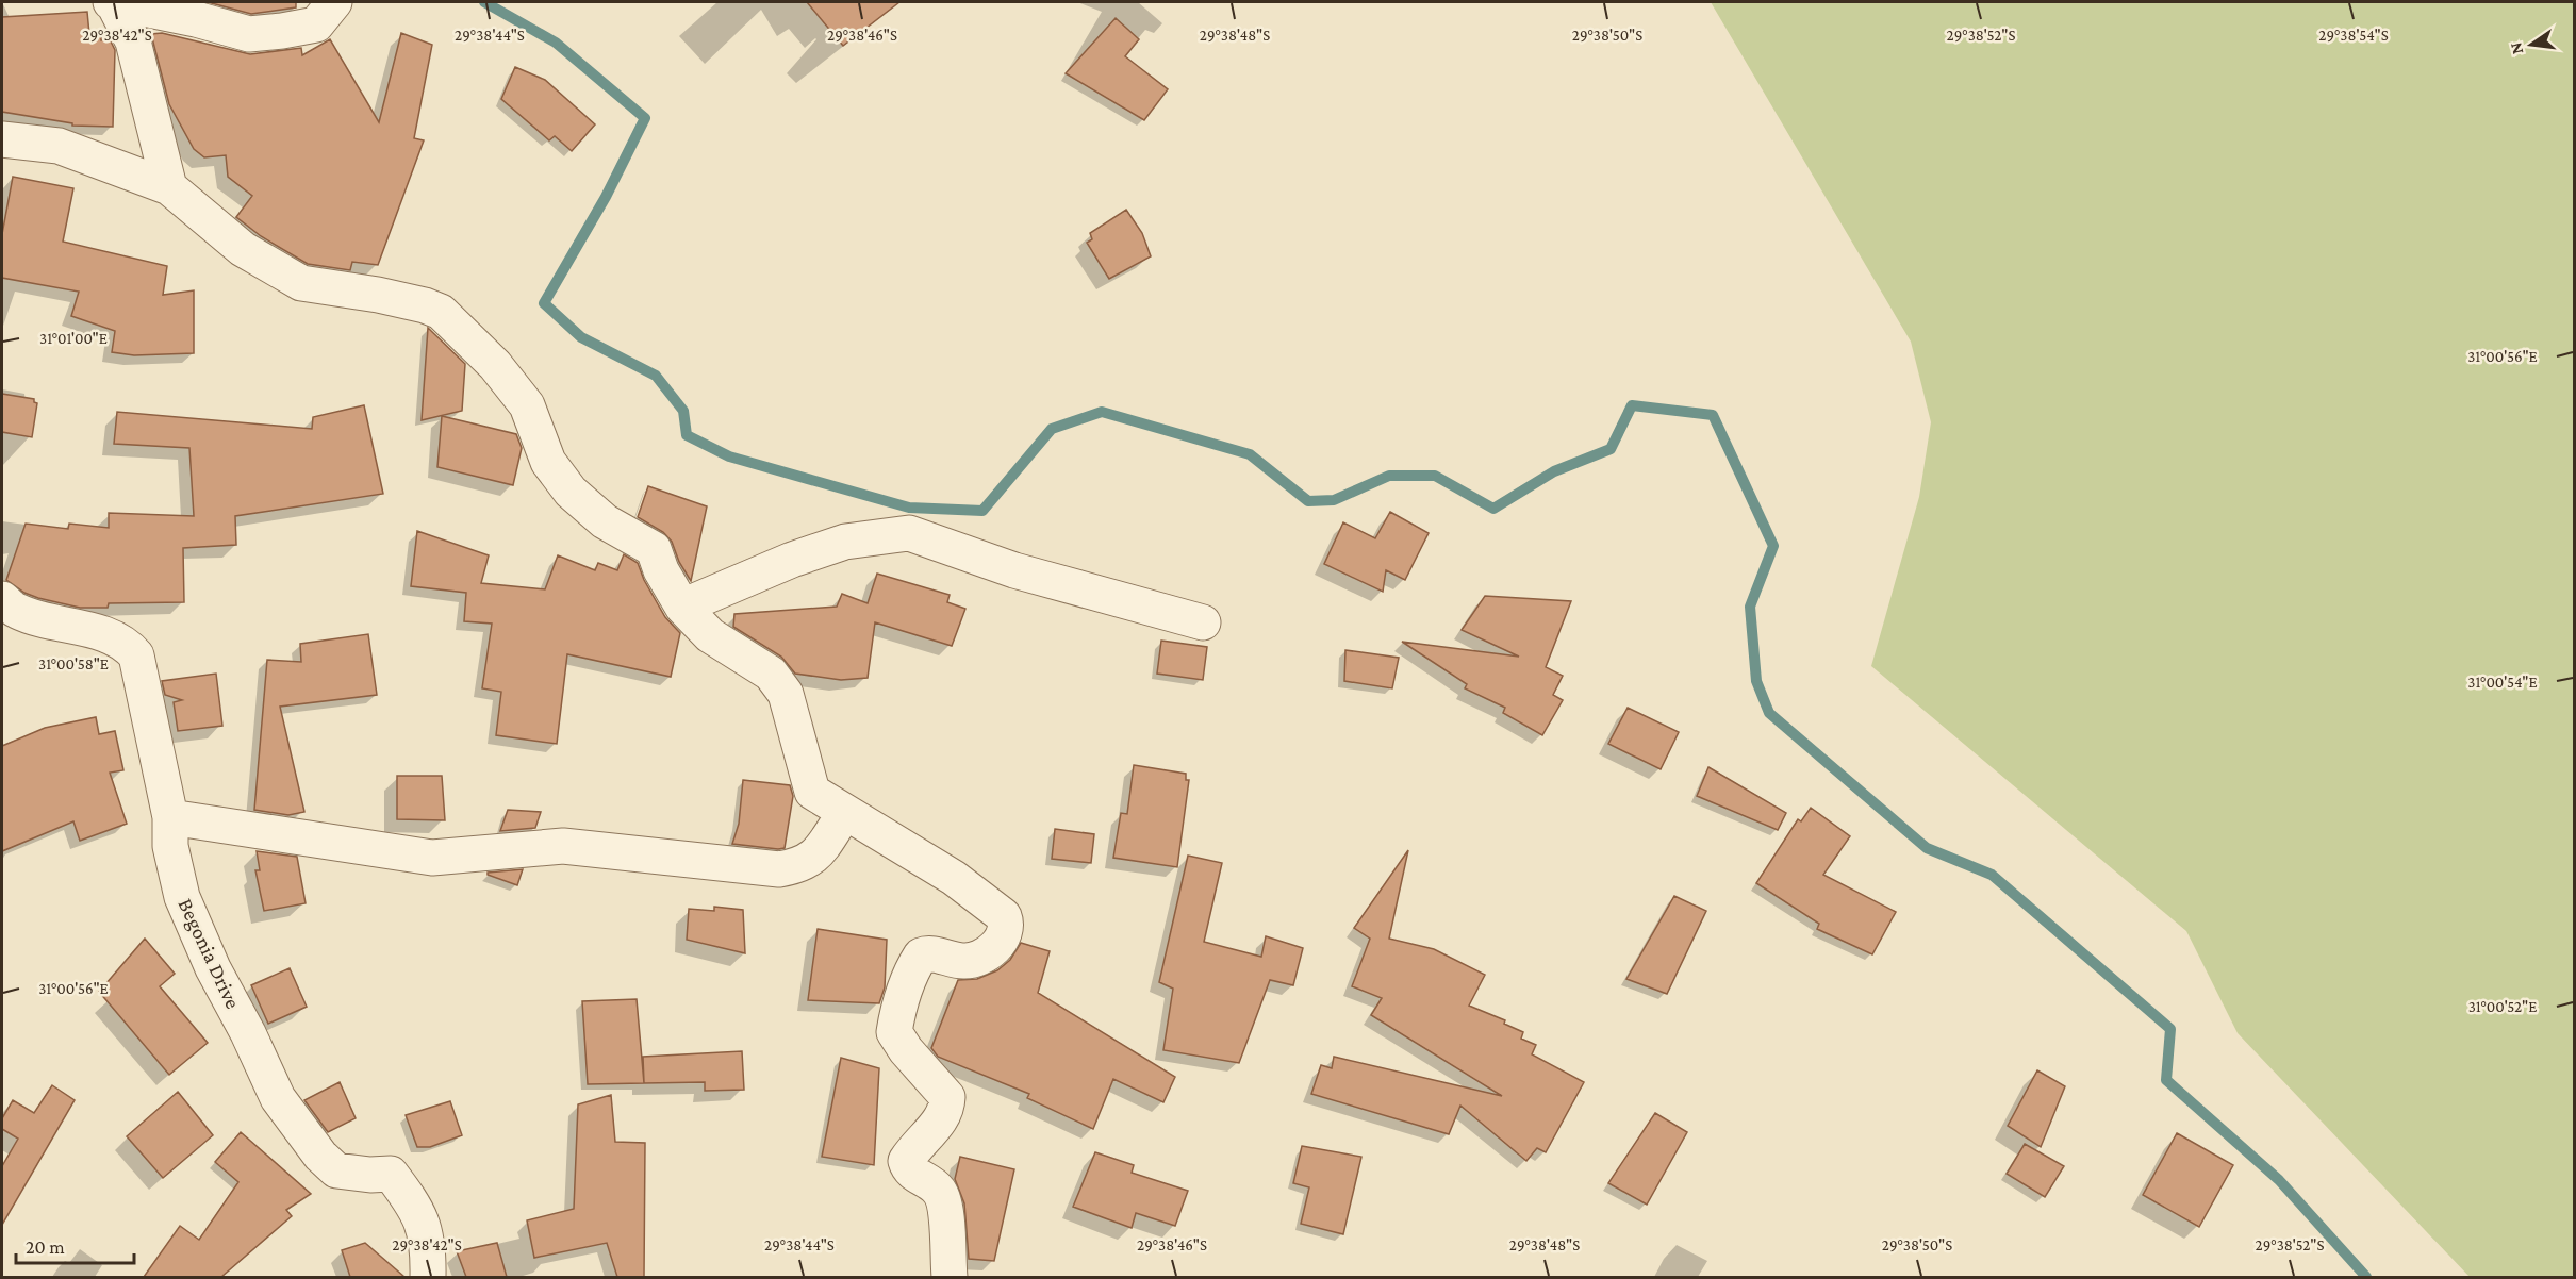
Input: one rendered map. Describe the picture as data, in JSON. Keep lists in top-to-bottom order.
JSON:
{
  "streets": {
    "street": ["Begonia Drive"]
  },
  "scale_bar": "20 m",
  "north": "left",
  "coordinates": [
    "29°38'50\"S",
    "29°38'42\"S",
    "29°38'44\"S",
    "29°38'46\"S",
    "29°38'48\"S",
    "29°38'52\"S",
    "29°38'54\"S",
    "31°01'00\"E",
    "31°00'56\"E",
    "31°00'58\"E",
    "31°00'54\"E",
    "31°00'52\"E"
  ]
}
